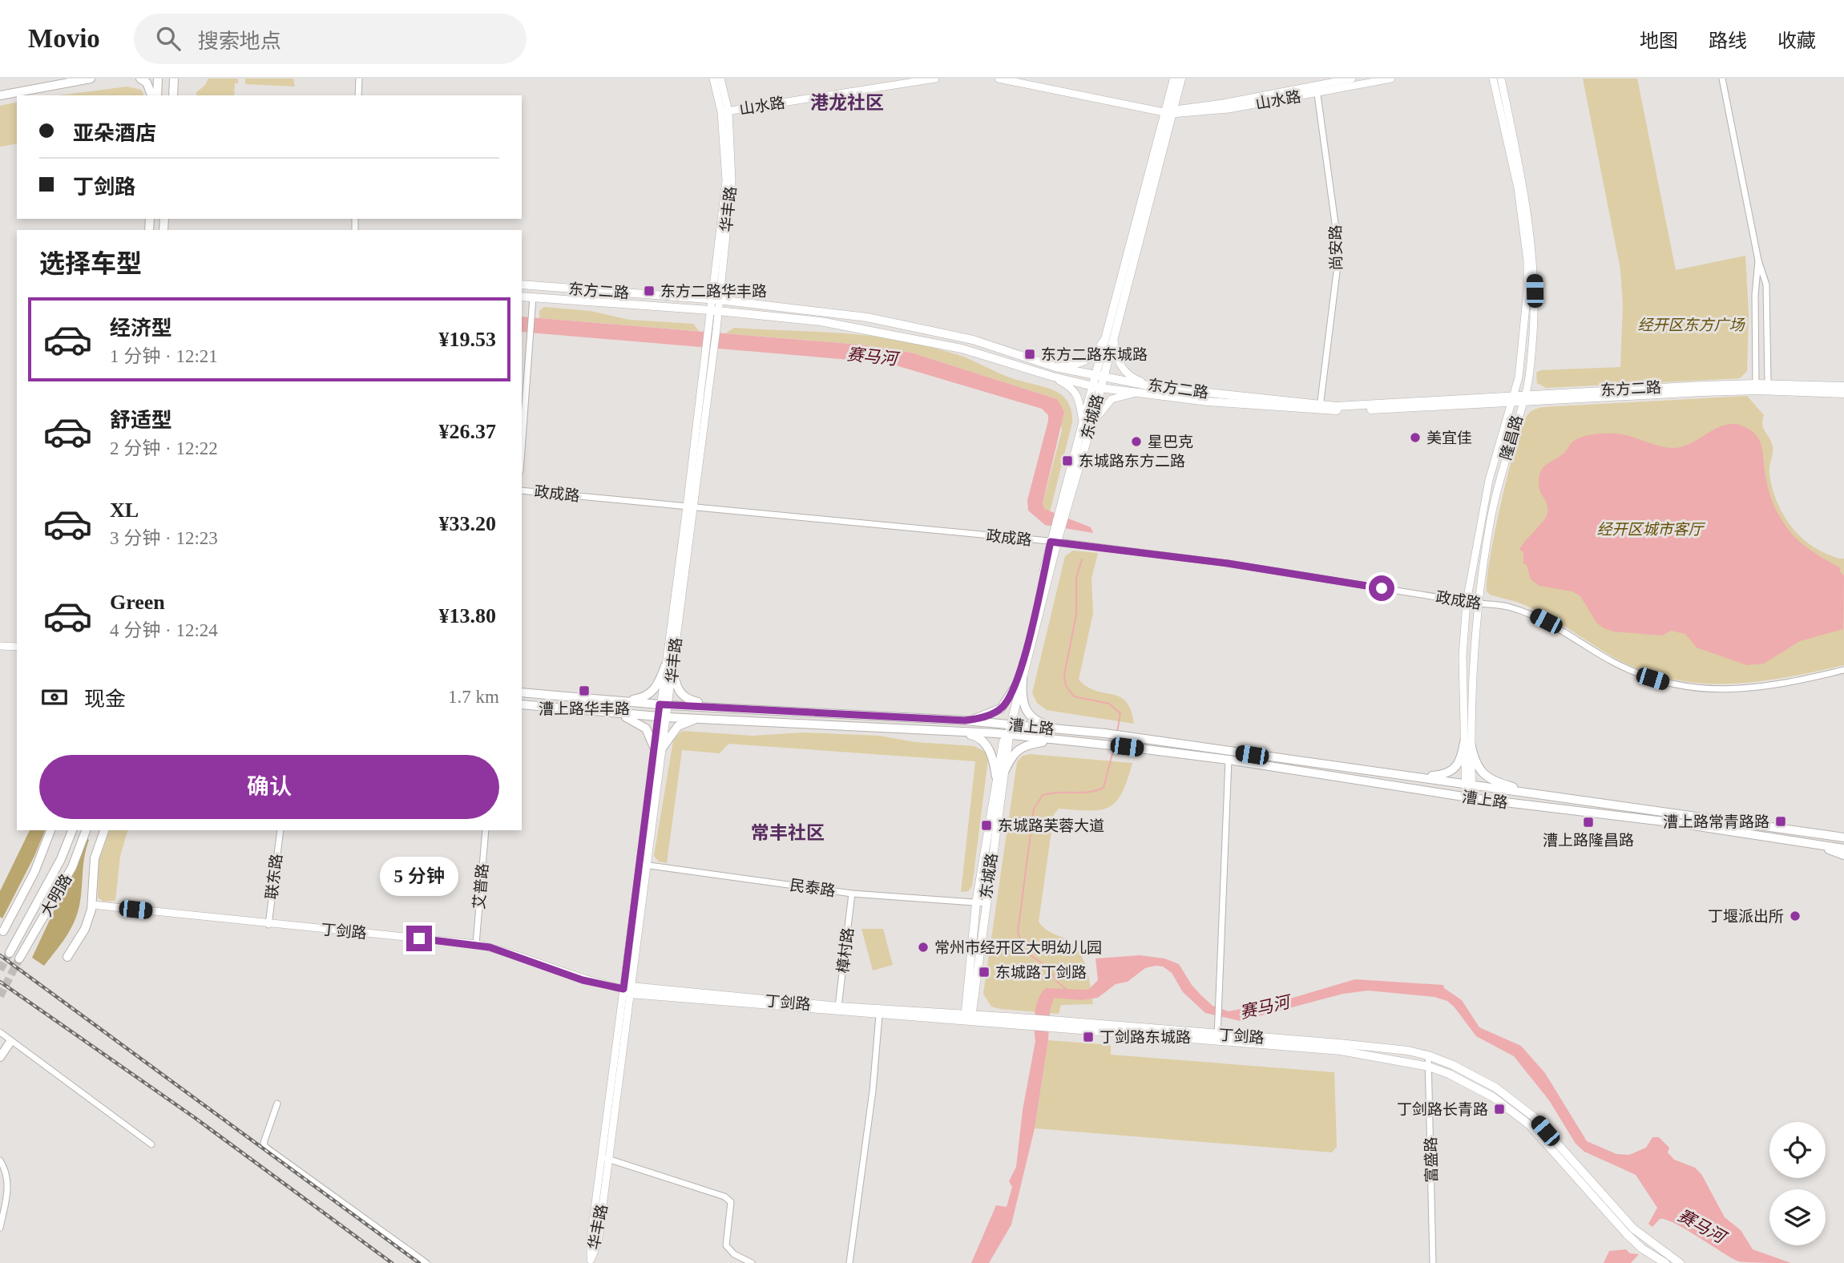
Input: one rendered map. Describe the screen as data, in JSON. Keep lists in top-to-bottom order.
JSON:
{
  "streets": {
    "main road": [
      "东方二路",
      "东城路",
      "漕上路",
      "大明路",
      "丁剑路"
    ],
    "street": [
      "山水路",
      "华丰路",
      "尚安路",
      "隆昌路",
      "政成路",
      "联东路",
      "艾普路",
      "民泰路",
      "樟村路",
      "富盛路"
    ]
  },
  "crossings": [
    ["山水路", "华丰路"],
    ["山水路", "尚安路"],
    ["山水路", "东城路"],
    ["华丰路", "东方二路"],
    ["华丰路", "政成路"],
    ["华丰路", "漕上路"],
    ["华丰路", "民泰路"],
    ["华丰路", "丁剑路"],
    ["尚安路", "东方二路"],
    ["东方二路", "东城路"],
    ["东方二路", "隆昌路"],
    ["东城路", "政成路"],
    ["东城路", "漕上路"],
    ["东城路", "民泰路"],
    ["东城路", "丁剑路"],
    ["隆昌路", "政成路"],
    ["隆昌路", "漕上路"],
    ["联东路", "丁剑路"],
    ["艾普路", "丁剑路"],
    ["民泰路", "樟村路"],
    ["丁剑路", "樟村路"],
    ["丁剑路", "富盛路"]
  ],
  "districts": ["港龙社区", "常丰社区"],
  "water": ["赛马河"],
  "parks": ["经开区东方广场", "经开区城市客厅"],
  "places": {
    "transit": [
      "东方二路华丰路",
      "东方二路东城路",
      "东城路东方二路",
      "漕上路华丰路",
      "漕上路常青路路",
      "漕上路隆昌路",
      "东城路芙蓉大道",
      "东城路丁剑路",
      "丁剑路东城路",
      "丁剑路长青路"
    ],
    "other": [
      "美宜佳",
      "星巴克",
      "丁堰派出所",
      "常州市经开区大明幼儿园"
    ]
  },
  "page": {
    "header": "Movio",
    "search": "搜索地点",
    "nav": ["地图", "路线", "收藏"],
    "banner": ["亚朵酒店", "丁剑路"],
    "heading": "选择车型",
    "list": [
      {
        "name": "经济型",
        "note": "1 分钟 · 12:21",
        "value": "¥19.53"
      },
      {
        "name": "舒适型",
        "note": "2 分钟 · 12:22",
        "value": "¥26.37"
      },
      {
        "name": "XL",
        "note": "3 分钟 · 12:23",
        "value": "¥33.20"
      },
      {
        "name": "Green",
        "note": "4 分钟 · 12:24",
        "value": "¥13.80"
      }
    ],
    "pay": ["现金", "1.7 km"],
    "buttons": "确认",
    "bubble": "5 分钟"
  }
}
